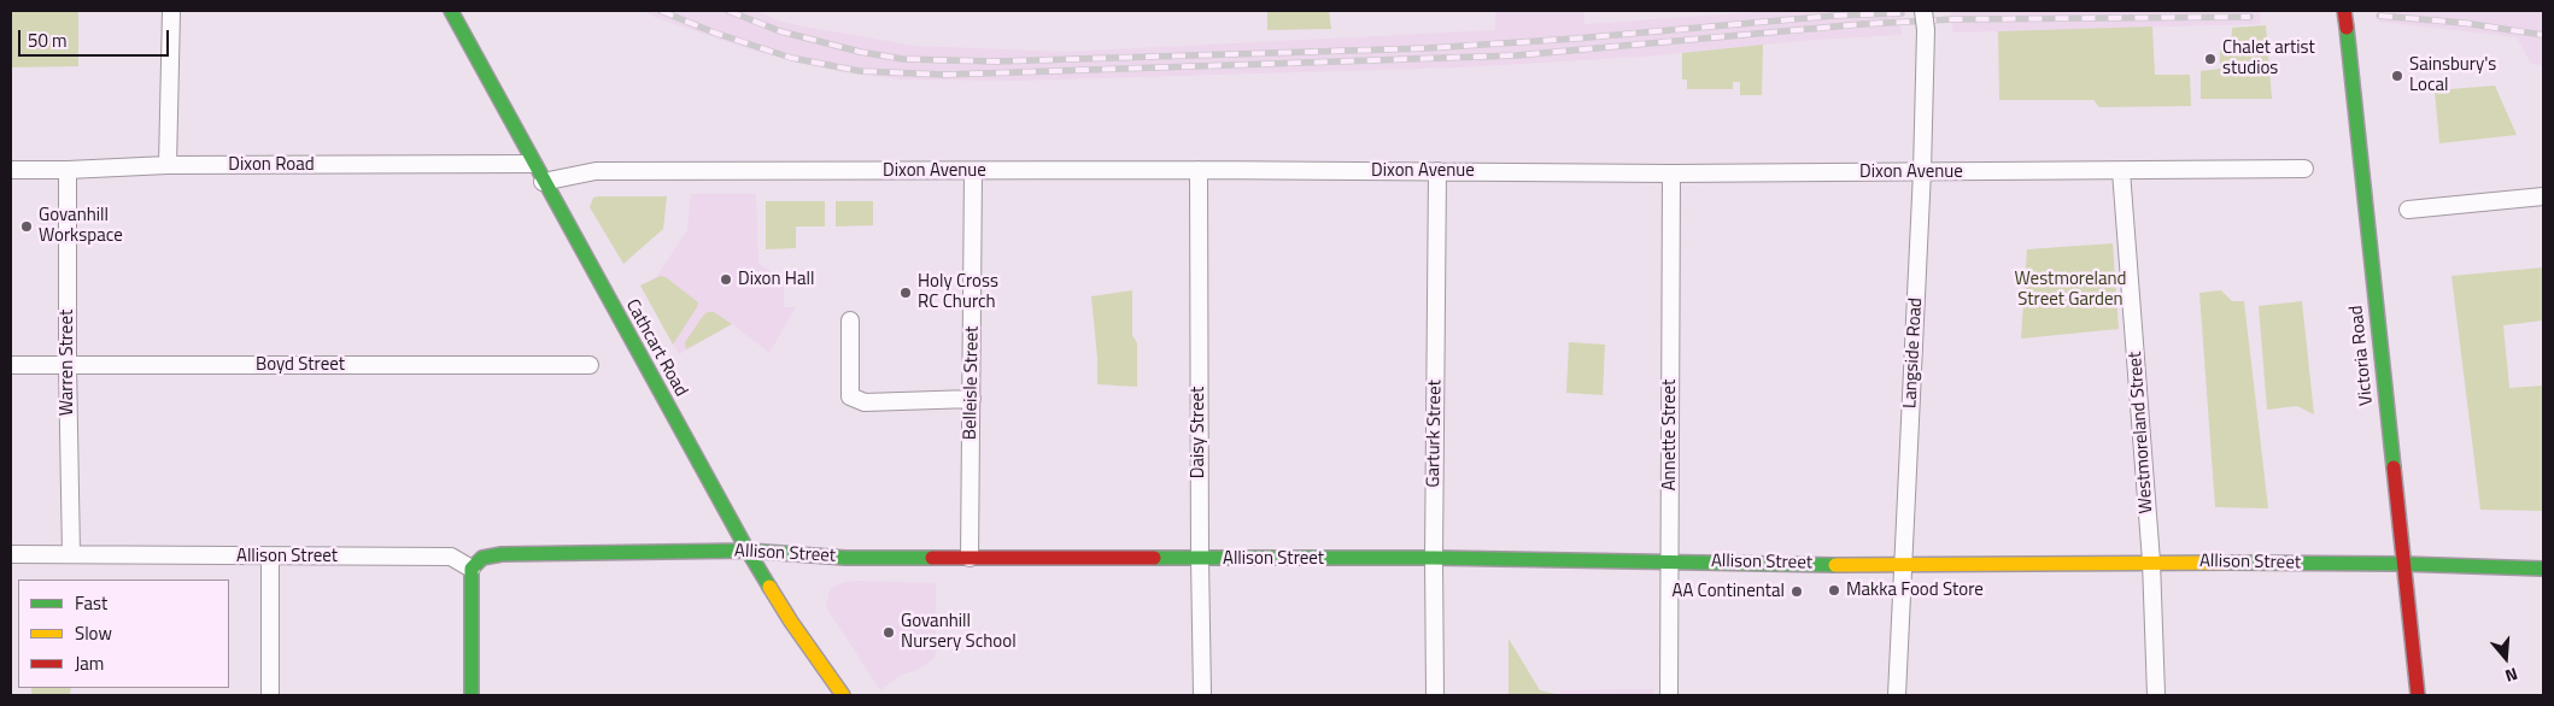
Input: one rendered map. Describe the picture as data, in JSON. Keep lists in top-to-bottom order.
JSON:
{
  "streets": {
    "street": [
      "Dixon Road",
      "Dixon Avenue",
      "Cathcart Road",
      "Langside Road",
      "Victoria Road",
      "Warren Street",
      "Boyd Street",
      "Belleisle Street",
      "Daisy Street",
      "Westmoreland Street",
      "Garturk Street",
      "Annette Street",
      "Allison Street"
    ]
  },
  "crossings": [
    ["Dixon Road", "Cathcart Road"],
    ["Dixon Road", "Warren Street"],
    ["Dixon Avenue", "Cathcart Road"],
    ["Dixon Avenue", "Langside Road"],
    ["Dixon Avenue", "Belleisle Street"],
    ["Dixon Avenue", "Daisy Street"],
    ["Dixon Avenue", "Westmoreland Street"],
    ["Dixon Avenue", "Garturk Street"],
    ["Dixon Avenue", "Annette Street"],
    ["Cathcart Road", "Allison Street"],
    ["Langside Road", "Allison Street"],
    ["Victoria Road", "Allison Street"],
    ["Warren Street", "Boyd Street"],
    ["Warren Street", "Allison Street"],
    ["Belleisle Street", "Allison Street"],
    ["Daisy Street", "Allison Street"],
    ["Westmoreland Street", "Allison Street"],
    ["Garturk Street", "Allison Street"],
    ["Annette Street", "Allison Street"]
  ],
  "parks": ["Westmoreland Street Garden"],
  "places": [
    "Chalet artist studios",
    "Sainsbury's Local",
    "Govanhill Workspace",
    "Dixon Hall",
    "Holy Cross RC Church",
    "Makka Food Store",
    "AA Continental",
    "Govanhill Nursery School"
  ],
  "legend": ["Fast", "Slow", "Jam"],
  "scale_bar": "50 m",
  "north": "bottom"
}
